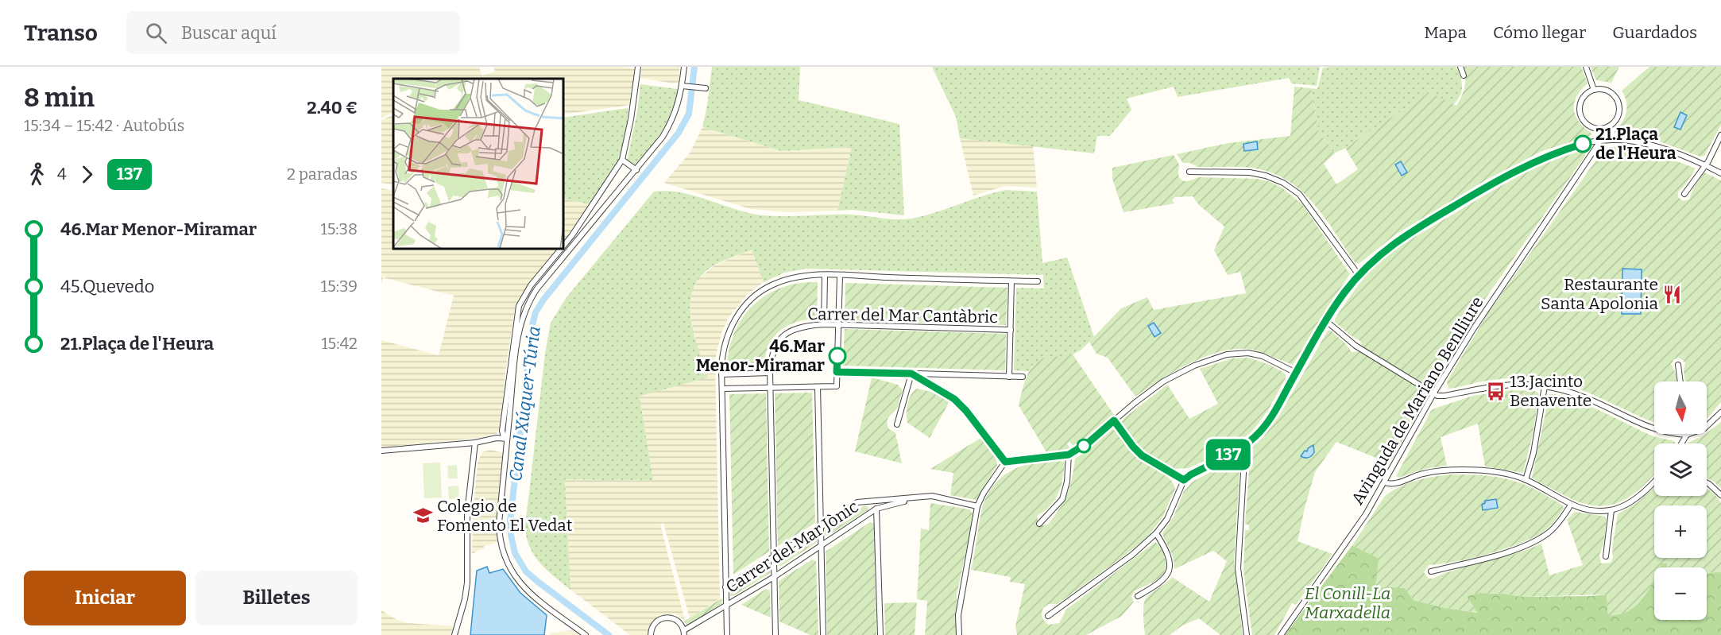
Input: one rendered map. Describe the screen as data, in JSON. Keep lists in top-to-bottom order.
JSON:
{
  "streets": {
    "street": ["Carrer del Mar Cantàbric", "Avinguda de Mariano Benlliure", "Carrer del Mar Jònic"]
  },
  "crossings": [
    ["Carrer del Mar Cantàbric", "Carrer del Mar Jònic"]
  ],
  "water": ["Canal Xúquer-Túria"],
  "parks": ["El Conill-La Marxadella"],
  "places": {
    "other": ["21.Plaça de l'Heura", "46.Mar Menor-Miramar"],
    "restaurant": ["Restaurante Santa Apolonia"],
    "bus stop": ["13.Jacinto Benavente"],
    "school or university": ["Colegio de Fomento El Vedat"]
  },
  "lines": ["bus line 137"],
  "north": "bottom",
  "page": {
    "header": "Transo",
    "search": "Buscar aquí",
    "nav": ["Mapa", "Cómo llegar", "Guardados"],
    "heading": ["8 min", "15:34 – 15:42 · Autobús", "2.40 €"],
    "on_map": "137",
    "legs": ["4", "137", "2 paradas"],
    "list": [
      {
        "name": "46.Mar Menor-Miramar",
        "value": "15:38"
      },
      {
        "name": "45.Quevedo",
        "value": "15:39"
      },
      {
        "name": "21.Plaça de l'Heura",
        "value": "15:42"
      }
    ],
    "map_buttons": ["+", "−"],
    "buttons": ["Iniciar", "Billetes"]
  }
}
